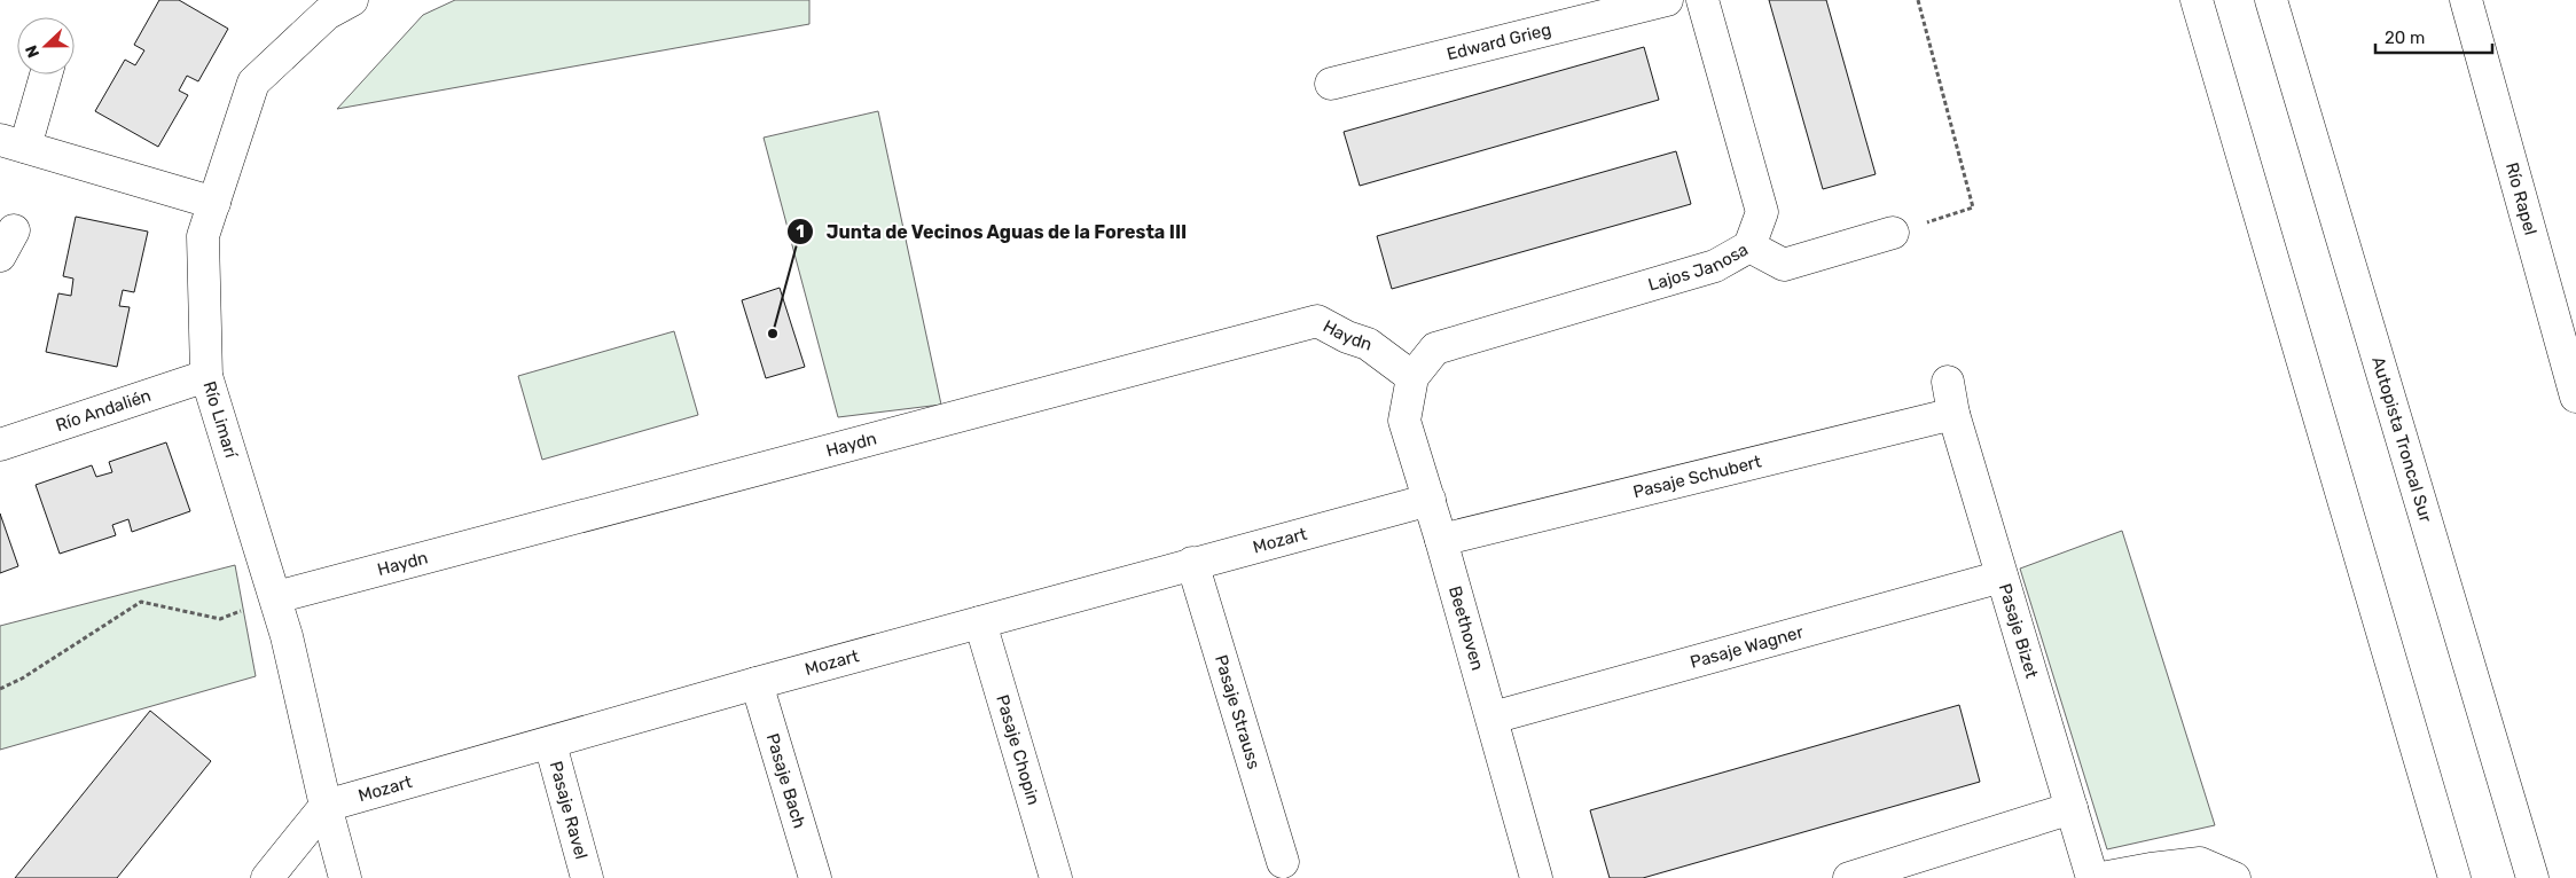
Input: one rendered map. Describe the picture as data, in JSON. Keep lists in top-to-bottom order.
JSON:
{
  "streets": {
    "main road": [
      "Edward Grieg",
      "Río Rapel",
      "Lajos Janosa",
      "Haydn",
      "Río Andalién",
      "Río Limarí",
      "Autopista Troncal Sur",
      "Pasaje Schubert",
      "Mozart",
      "Beethoven",
      "Pasaje Bizet",
      "Pasaje Wagner",
      "Pasaje Strauss",
      "Pasaje Chopin",
      "Pasaje Bach",
      "Pasaje Ravel"
    ]
  },
  "crossings": [
    ["Lajos Janosa", "Haydn"],
    ["Lajos Janosa", "Beethoven"],
    ["Haydn", "Río Limarí"],
    ["Haydn", "Beethoven"],
    ["Río Andalién", "Río Limarí"],
    ["Río Limarí", "Mozart"],
    ["Pasaje Schubert", "Beethoven"],
    ["Pasaje Schubert", "Pasaje Bizet"],
    ["Mozart", "Beethoven"],
    ["Mozart", "Pasaje Strauss"],
    ["Mozart", "Pasaje Chopin"],
    ["Mozart", "Pasaje Bach"],
    ["Mozart", "Pasaje Ravel"],
    ["Beethoven", "Pasaje Wagner"],
    ["Pasaje Bizet", "Pasaje Wagner"]
  ],
  "places": ["Junta de Vecinos Aguas de la Foresta III"],
  "scale_bar": "20 m",
  "north": "left"
}
